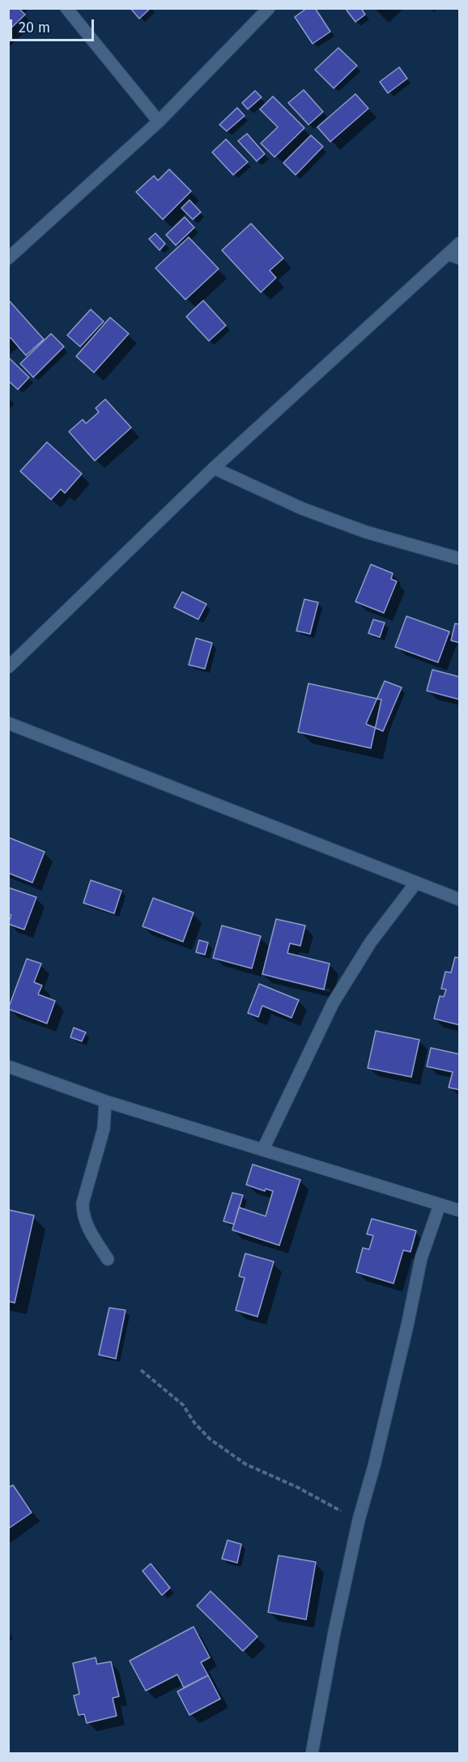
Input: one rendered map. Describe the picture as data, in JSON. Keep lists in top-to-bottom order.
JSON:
{
  "scale_bar": "20 m"
}
